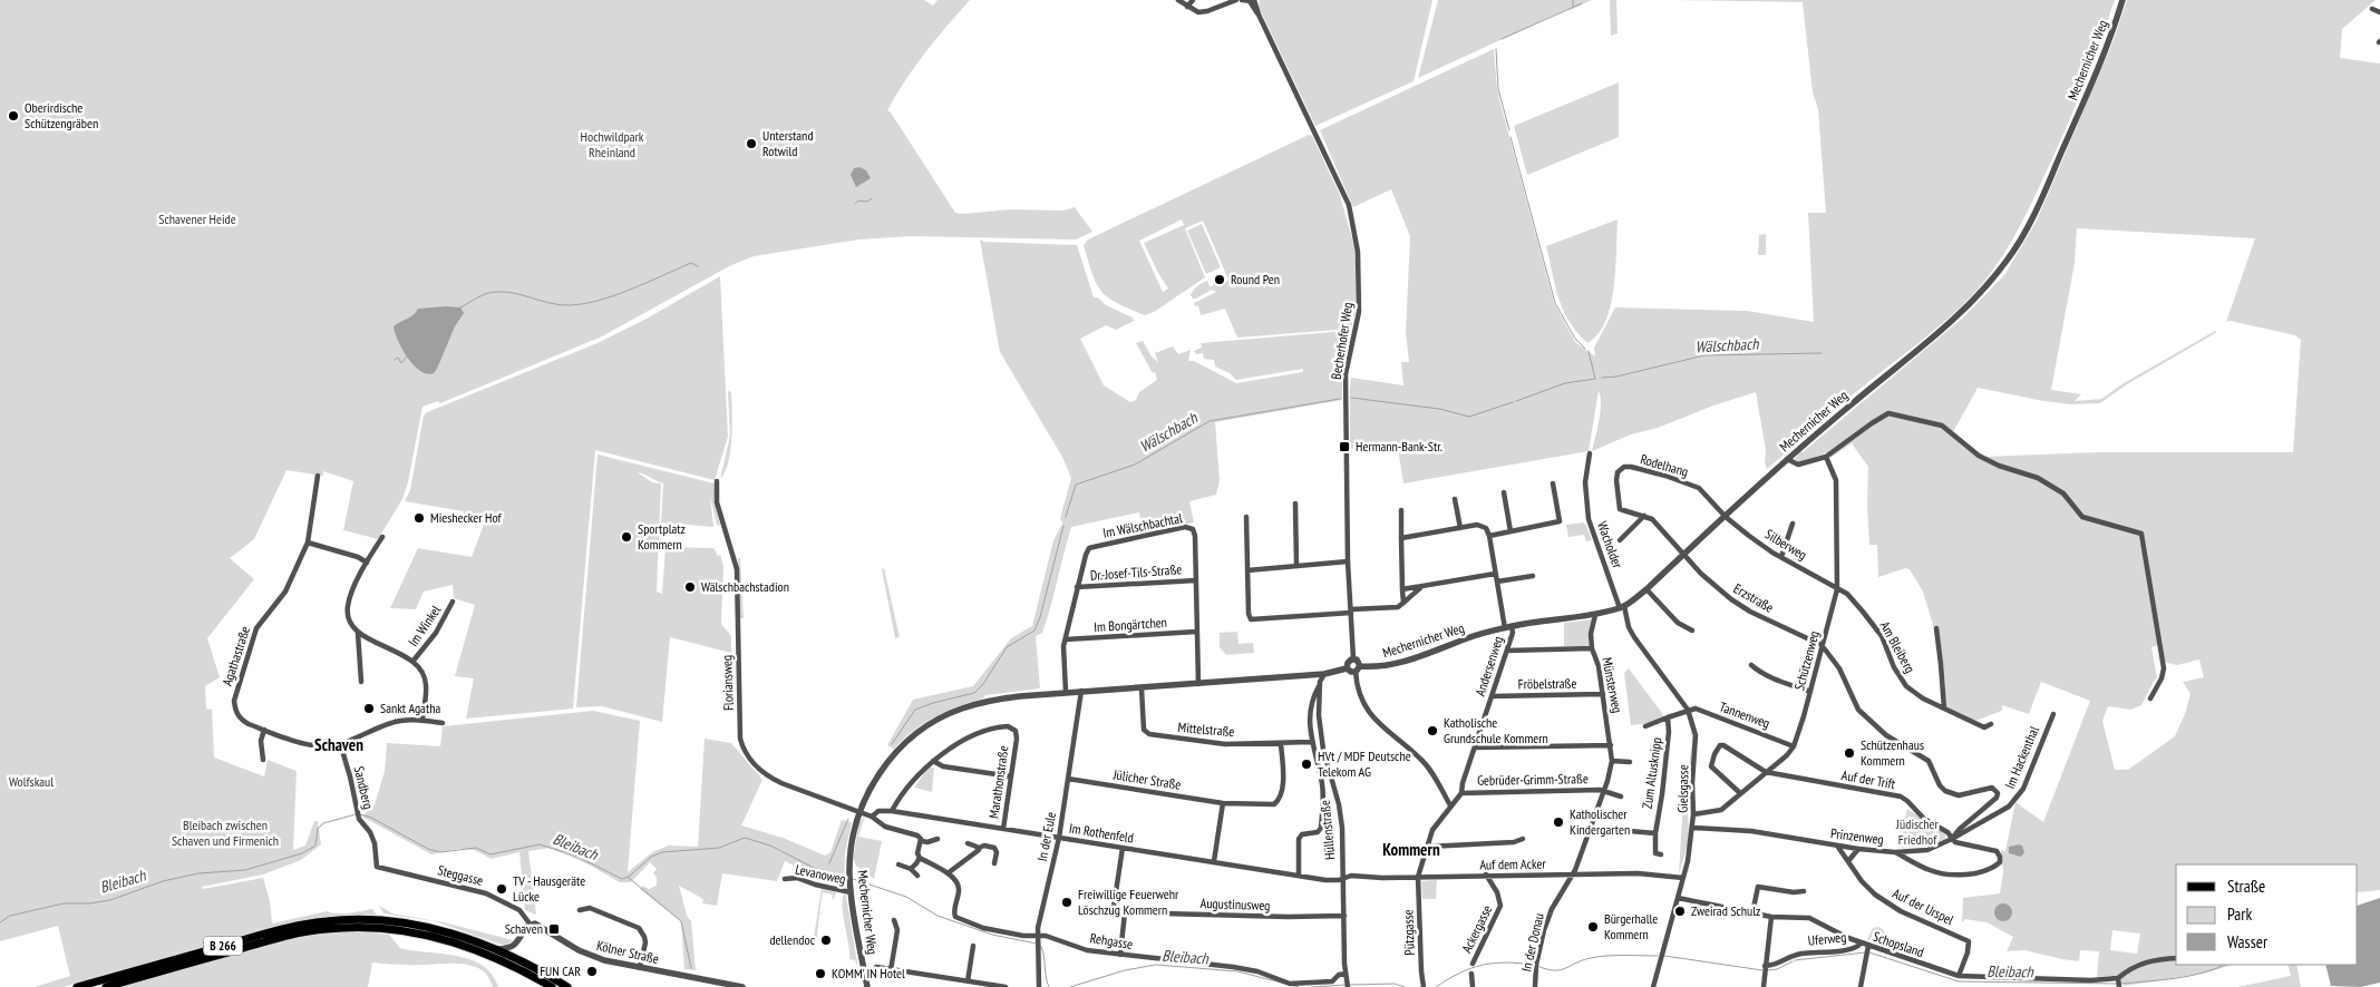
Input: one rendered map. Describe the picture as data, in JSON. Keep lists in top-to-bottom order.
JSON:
{
  "streets": {
    "main road": ["B 266"],
    "street": [
      "Mechernicher Weg",
      "Becherhofer Weg",
      "Rodelhang",
      "Im Wälschbachtal",
      "Wacholder",
      "Silberweg",
      "Dr.-Josef-Tils-Straße",
      "Erzstraße",
      "Im Bongärtchen",
      "Im Winkel",
      "Am Bleiberg",
      "Agathastraße",
      "Schützenweg",
      "Andersenweg",
      "Floriansweg",
      "Fröbelstraße",
      "Münsterweg",
      "Tannenweg",
      "Mittelstraße",
      "Im Hackenthal",
      "Zum Altusknipp",
      "Jülicher Straße",
      "Gebrüder-Grimm-Straße",
      "Auf der Trift",
      "Marathonstraße",
      "Sandberg",
      "Gielsgasse",
      "Hüllenstraße",
      "Im Rothenfeld",
      "In der Eule",
      "Prinzenweg",
      "Auf dem Acker",
      "Levanoweg",
      "Steggasse",
      "Augustinusweg",
      "Auf der Urspel",
      "Ackergasse",
      "Pützgasse",
      "Uferweg",
      "Rehgasse",
      "In der Donau",
      "Schopsland",
      "Kölner Straße"
    ]
  },
  "crossings": [
    ["Mechernicher Weg", "Becherhofer Weg"],
    ["Mechernicher Weg", "Rodelhang"],
    ["Mechernicher Weg", "Im Wälschbachtal"],
    ["Mechernicher Weg", "Wacholder"],
    ["Mechernicher Weg", "Silberweg"],
    ["Mechernicher Weg", "Erzstraße"],
    ["Mechernicher Weg", "Andersenweg"],
    ["Mechernicher Weg", "Floriansweg"],
    ["Mechernicher Weg", "Münsterweg"],
    ["Mechernicher Weg", "Mittelstraße"],
    ["Mechernicher Weg", "Gielsgasse"],
    ["Mechernicher Weg", "Hüllenstraße"],
    ["Mechernicher Weg", "In der Eule"],
    ["Mechernicher Weg", "Levanoweg"],
    ["Rodelhang", "Silberweg"],
    ["Rodelhang", "Erzstraße"],
    ["Im Wälschbachtal", "Dr.-Josef-Tils-Straße"],
    ["Im Wälschbachtal", "Im Bongärtchen"],
    ["Wacholder", "Gielsgasse"],
    ["Silberweg", "Am Bleiberg"],
    ["Silberweg", "Schützenweg"],
    ["Erzstraße", "Schützenweg"],
    ["Am Bleiberg", "Schützenweg"],
    ["Agathastraße", "Sandberg"],
    ["Schützenweg", "Tannenweg"],
    ["Schützenweg", "Auf der Trift"],
    ["Schützenweg", "Gielsgasse"],
    ["Andersenweg", "Fröbelstraße"],
    ["Andersenweg", "Gebrüder-Grimm-Straße"],
    ["Fröbelstraße", "Münsterweg"],
    ["Münsterweg", "Gebrüder-Grimm-Straße"],
    ["Münsterweg", "Auf dem Acker"],
    ["Münsterweg", "In der Donau"],
    ["Tannenweg", "Zum Altusknipp"],
    ["Tannenweg", "Gielsgasse"],
    ["Mittelstraße", "Jülicher Straße"],
    ["Im Hackenthal", "Prinzenweg"],
    ["Zum Altusknipp", "Gielsgasse"],
    ["Jülicher Straße", "In der Eule"],
    ["Auf der Trift", "Prinzenweg"],
    ["Marathonstraße", "Im Rothenfeld"],
    ["Sandberg", "Steggasse"],
    ["Gielsgasse", "Prinzenweg"],
    ["Gielsgasse", "Auf dem Acker"],
    ["Gielsgasse", "Schopsland"],
    ["Hüllenstraße", "Im Rothenfeld"],
    ["Hüllenstraße", "Auf dem Acker"],
    ["Hüllenstraße", "Augustinusweg"],
    ["Hüllenstraße", "Rehgasse"],
    ["Im Rothenfeld", "In der Eule"],
    ["Im Rothenfeld", "Auf dem Acker"],
    ["In der Eule", "Rehgasse"],
    ["Prinzenweg", "Auf der Urspel"],
    ["Auf dem Acker", "Ackergasse"],
    ["Auf dem Acker", "Pützgasse"],
    ["Auf dem Acker", "In der Donau"],
    ["Steggasse", "Kölner Straße"],
    ["Auf der Urspel", "Schopsland"],
    ["Uferweg", "Schopsland"]
  ],
  "districts": ["Schaven", "Kommern"],
  "water": ["Wälschbach", "Bleibach"],
  "parks": [
    "Hochwildpark Rheinland",
    "Schavener Heide",
    "Wolfskaul",
    "Jüdischer Friedhof",
    "Bleibach zwischen Schaven und Firmenich"
  ],
  "places": {
    "other": [
      "Oberirdische Schützengräben",
      "Unterstand Rotwild",
      "Round Pen",
      "Mieshecker Hof",
      "Sportplatz Kommern",
      "Wälschbachstadion",
      "Sankt Agatha",
      "Katholische Grundschule Kommern",
      "Schützenhaus Kommern",
      "HVt / MDF Deutsche Telekom AG",
      "Katholischer Kindergarten",
      "TV - Hausgeräte Lücke",
      "Freiwillige Feuerwehr Löschzug Kommern",
      "Zweirad Schulz",
      "Bürgerhalle Kommern",
      "dellendoc",
      "FUN CAR",
      "KOMM' IN Hotel"
    ],
    "transit": ["Hermann-Bank-Str.", "Schaven"]
  },
  "legend": ["Straße", "Park", "Wasser"]
}
